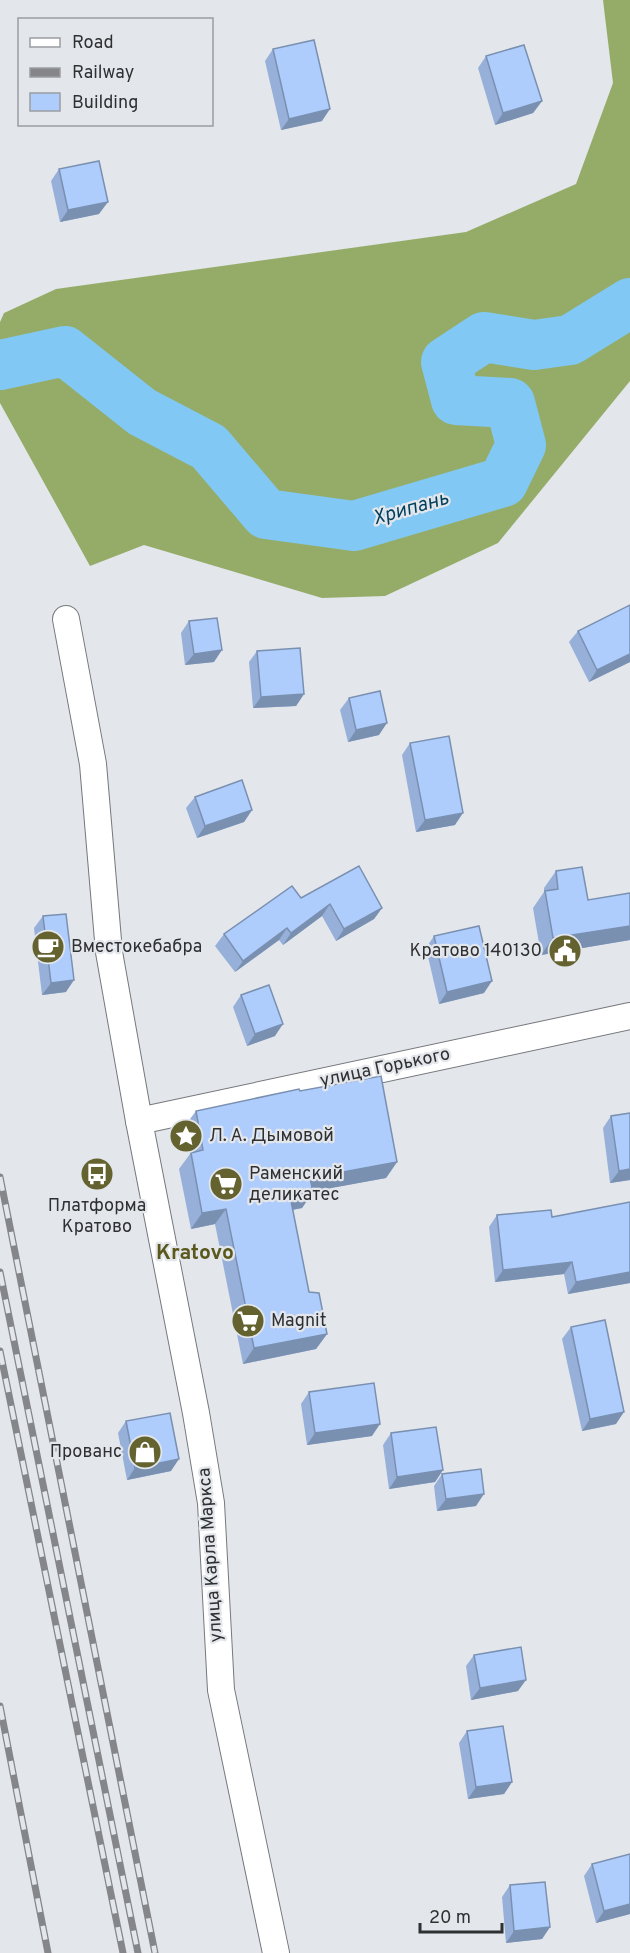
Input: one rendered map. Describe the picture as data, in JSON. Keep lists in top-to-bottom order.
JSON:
{
  "streets": {
    "street": ["улица Горького", "улица Карла Маркса"]
  },
  "crossings": [
    ["улица Горького", "улица Карла Маркса"]
  ],
  "districts": ["Kratovo"],
  "water": ["Хрипань"],
  "places": {
    "cafe": ["Вместокебабра"],
    "public building": ["Кратово 140130"],
    "place": ["Л. А. Дымовой"],
    "bus stop": ["Платформа Кратово"],
    "supermarket": ["Раменский деликатес", "Magnit"],
    "shop": ["Прованс"]
  },
  "legend": ["Road", "Railway", "Building"],
  "scale_bar": "20 m"
}
